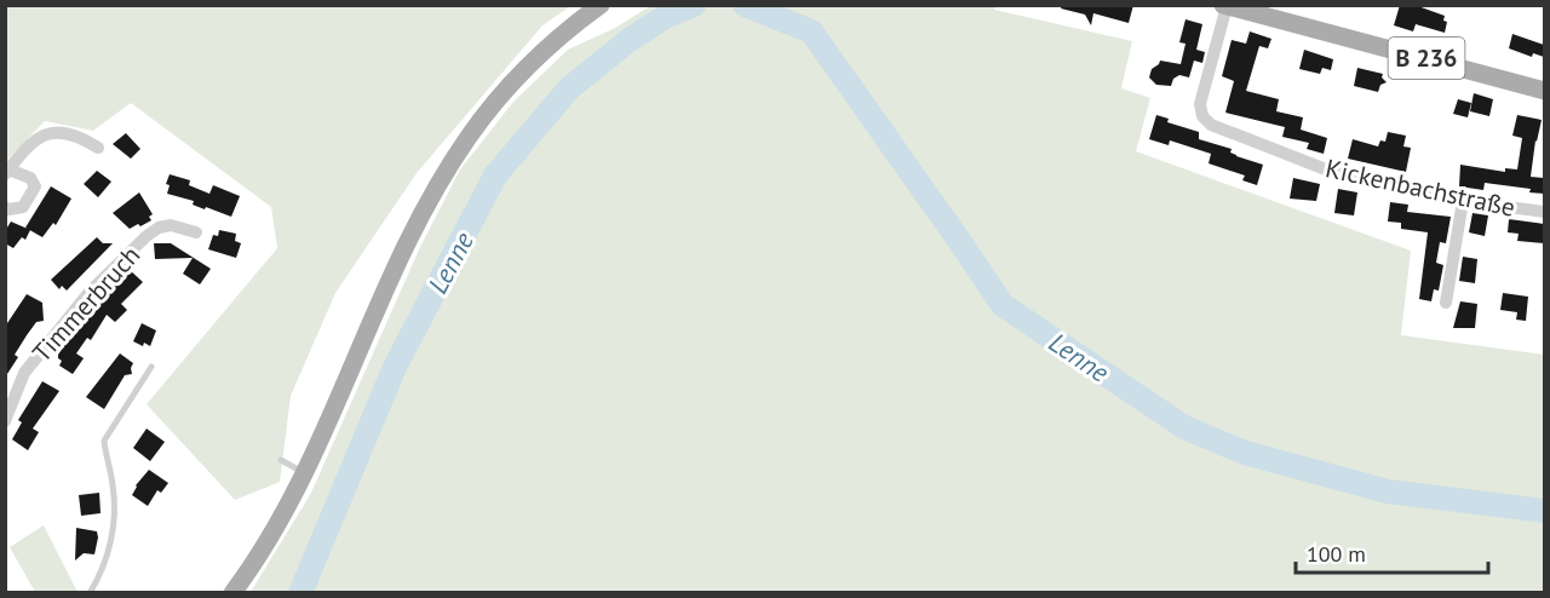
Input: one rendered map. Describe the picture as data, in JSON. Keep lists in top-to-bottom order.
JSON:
{
  "streets": {
    "main road": ["B 236"],
    "street": ["Kickenbachstraße", "Timmerbruch"]
  },
  "crossings": [
    ["B 236", "Kickenbachstraße"]
  ],
  "water": ["Lenne"],
  "scale_bar": "100 m"
}
